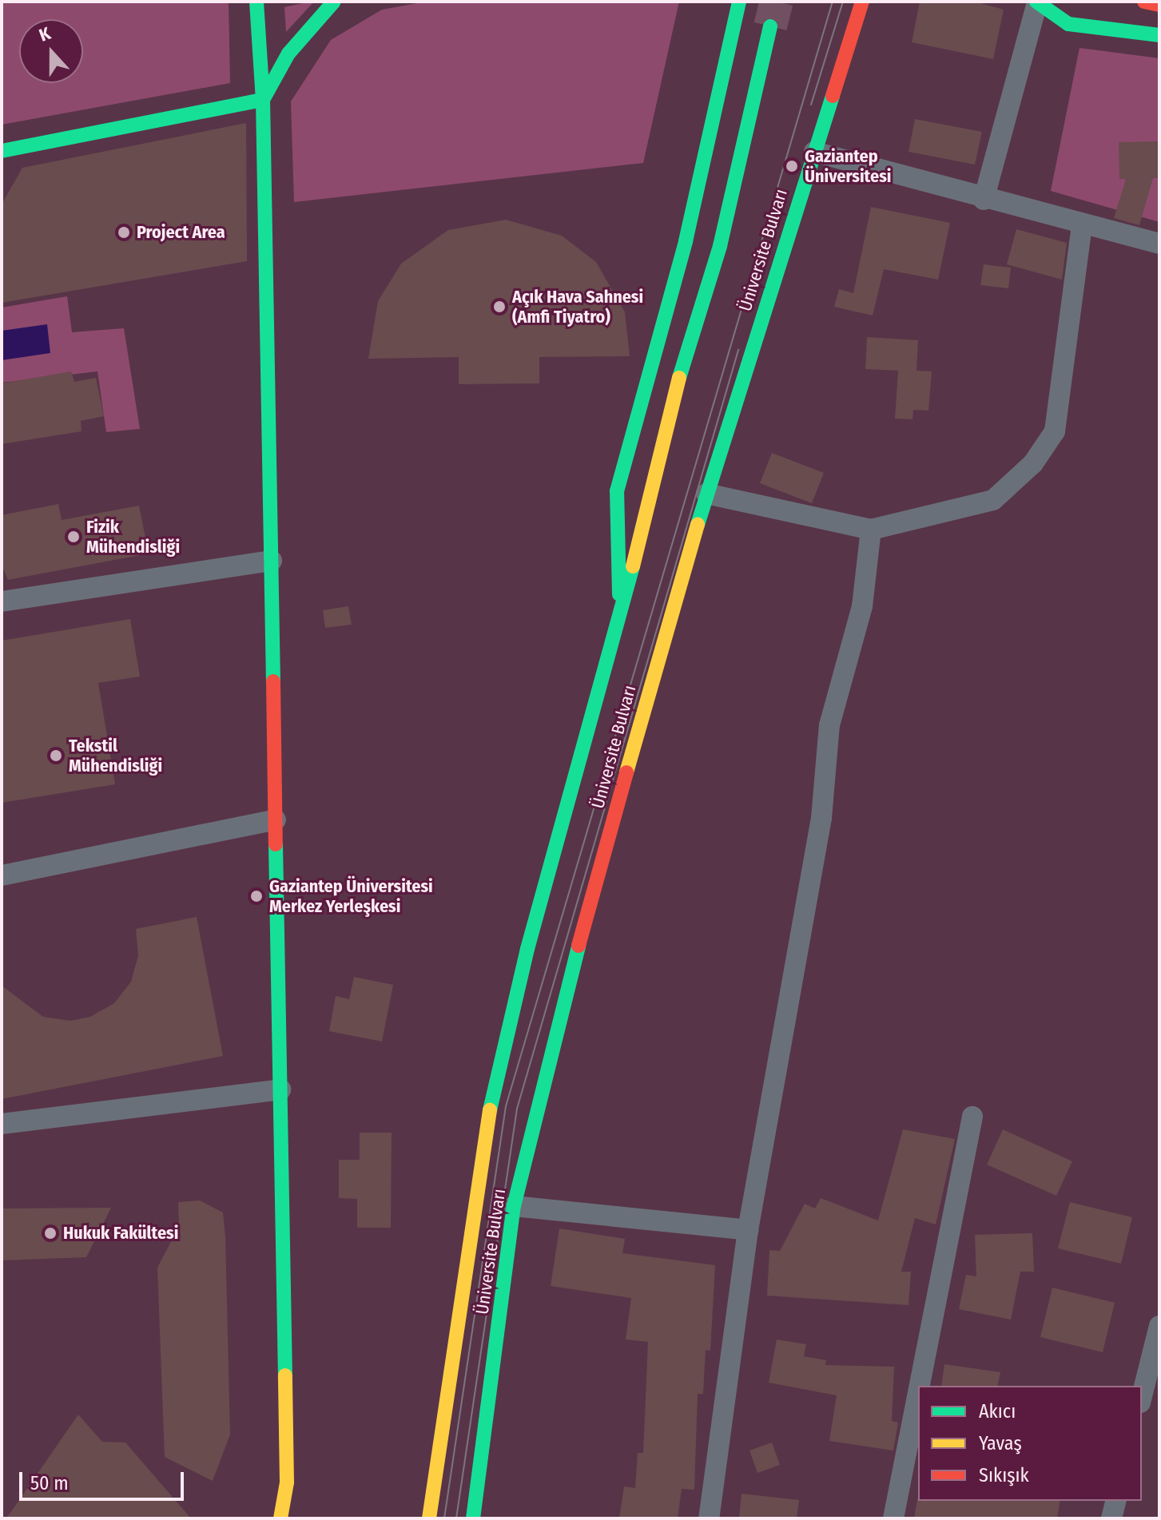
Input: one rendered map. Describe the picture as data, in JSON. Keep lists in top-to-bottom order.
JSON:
{
  "streets": {
    "main road": ["Üniversite Bulvarı"]
  },
  "places": [
    "Gaziantep Üniversitesi",
    "Project Area",
    "Açık Hava Sahnesi (Amfi Tiyatro)",
    "Fizik Mühendisliği",
    "Tekstil Mühendisliği",
    "Gaziantep Üniversitesi Merkez Yerleşkesi",
    "Hukuk Fakültesi"
  ],
  "legend": ["Akıcı", "Yavaş", "Sıkışık"],
  "scale_bar": "50 m",
  "north": "top"
}
